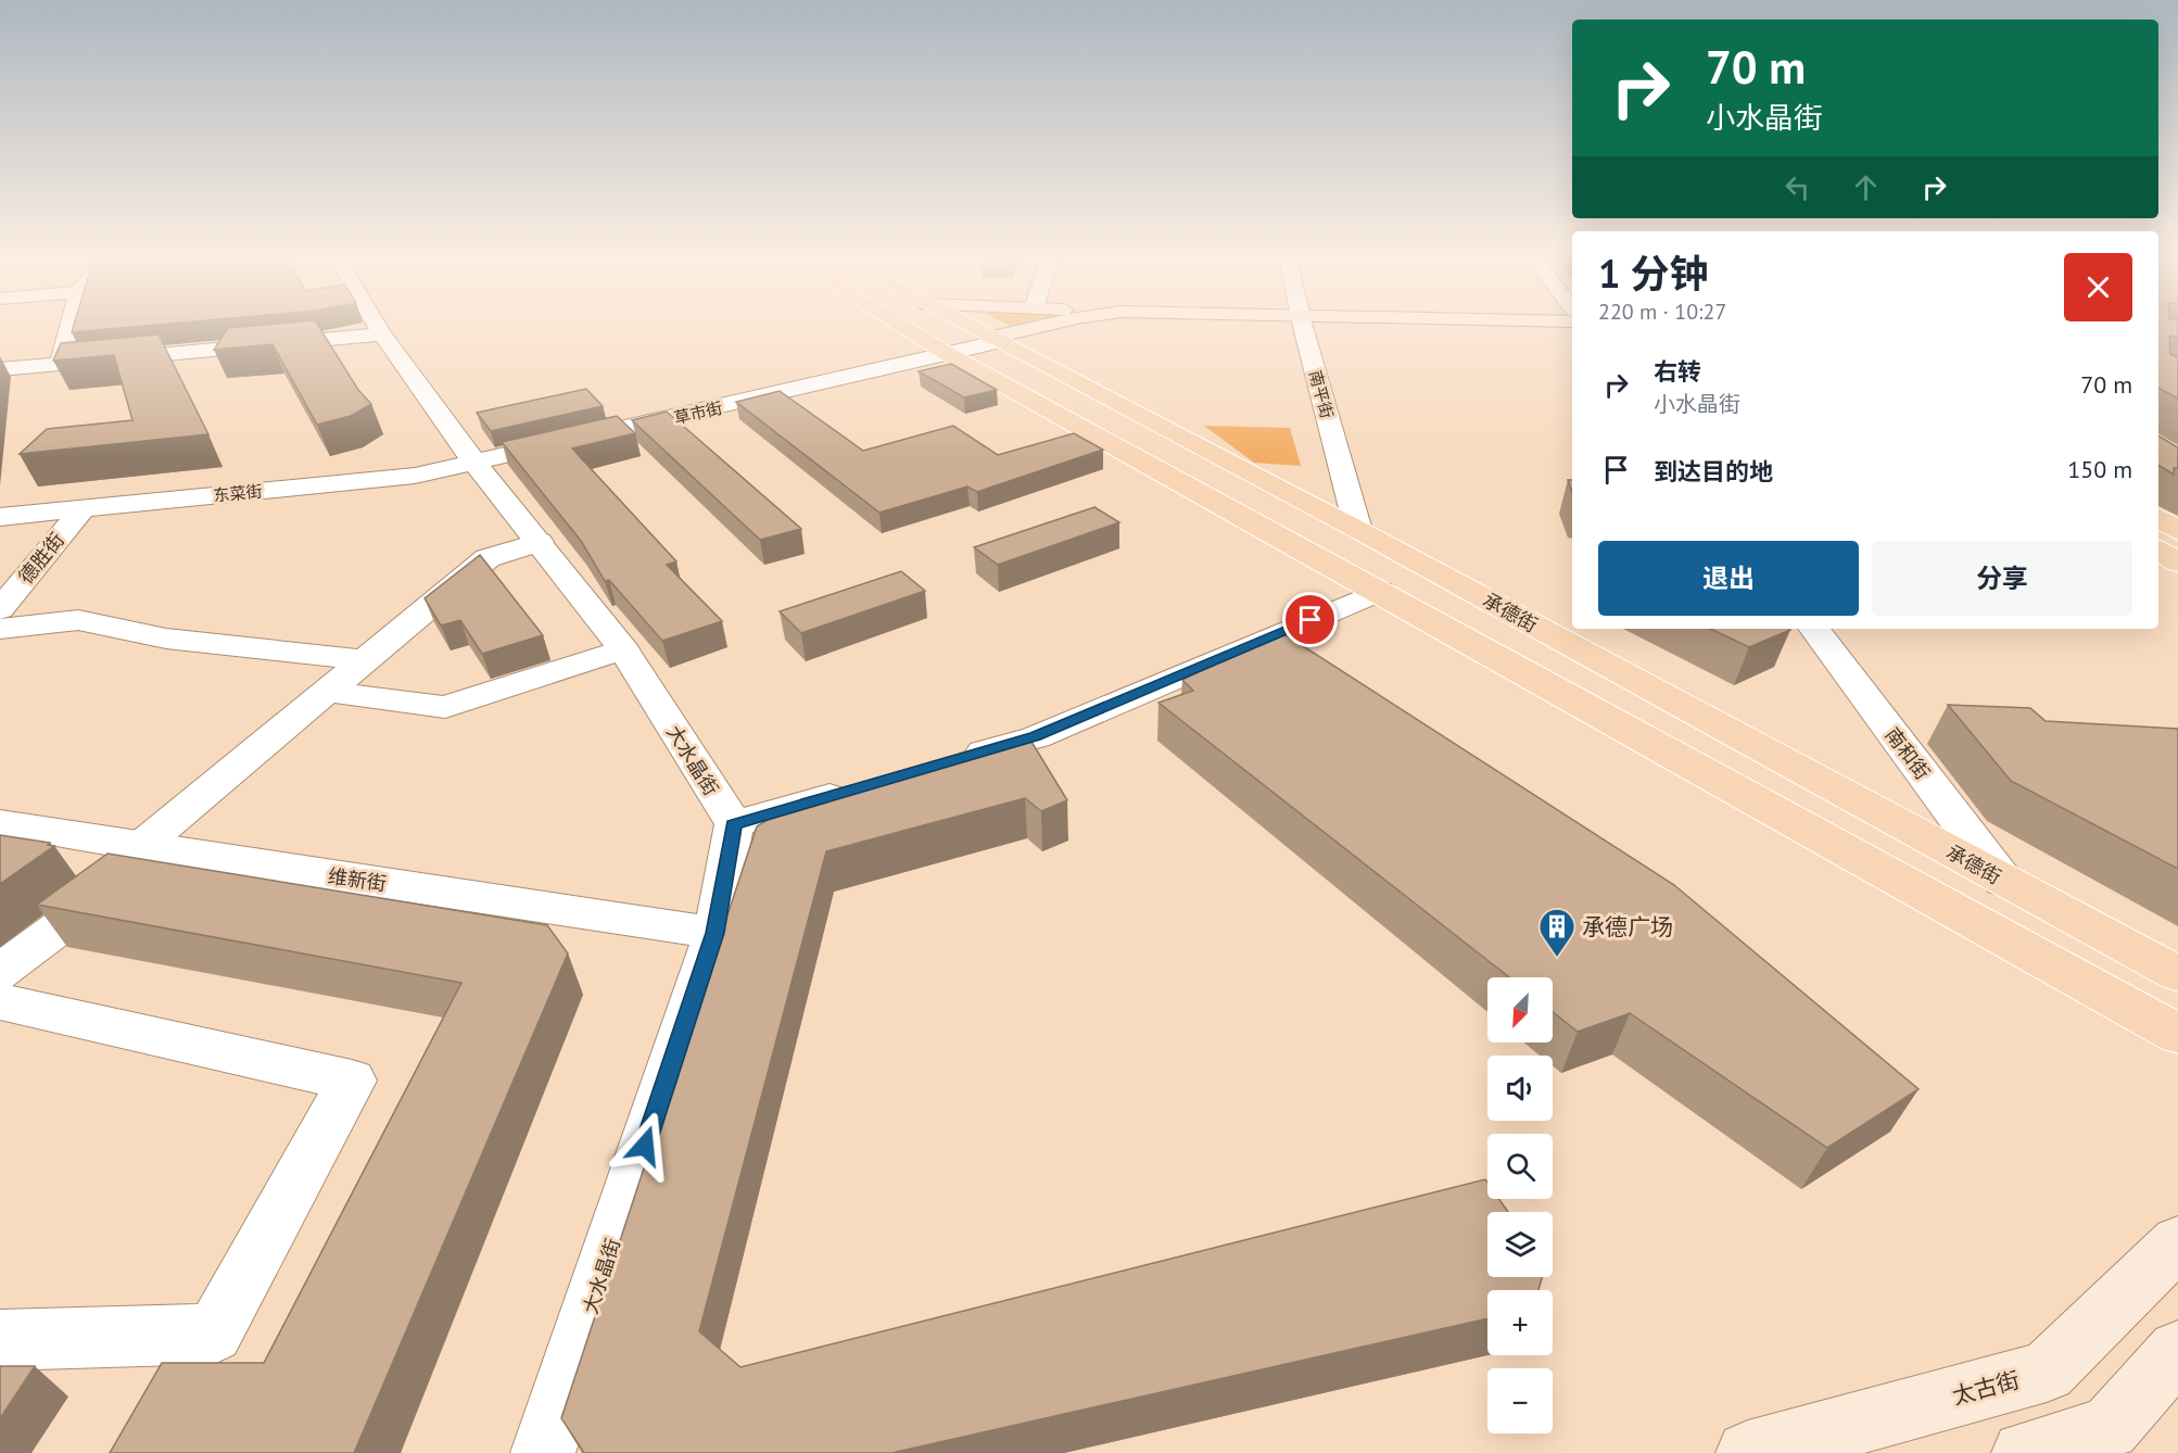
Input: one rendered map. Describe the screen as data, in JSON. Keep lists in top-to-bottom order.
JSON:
{
  "streets": {
    "main road": ["承德街", "太古街"],
    "street": [
      "南平街",
      "草市街",
      "东菜街",
      "德胜街",
      "南和街",
      "大水晶街",
      "维新街"
    ]
  },
  "crossings": [
    ["南平街", "承德街"],
    ["草市街", "东菜街"],
    ["草市街", "承德街"],
    ["草市街", "大水晶街"],
    ["东菜街", "德胜街"],
    ["东菜街", "大水晶街"],
    ["承德街", "南和街"],
    ["大水晶街", "维新街"]
  ],
  "places": {
    "building": ["承德广场"]
  },
  "north": "bottom left",
  "page": {
    "turn": ["70 m", "小水晶街"],
    "heading": ["1 分钟", "220 m · 10:27"],
    "list": [
      {
        "name": "右转",
        "note": "小水晶街",
        "value": "70 m"
      },
      {
        "name": "到达目的地",
        "value": "150 m"
      }
    ],
    "buttons": ["退出", "分享"],
    "map_buttons": ["+", "−"]
  }
}
